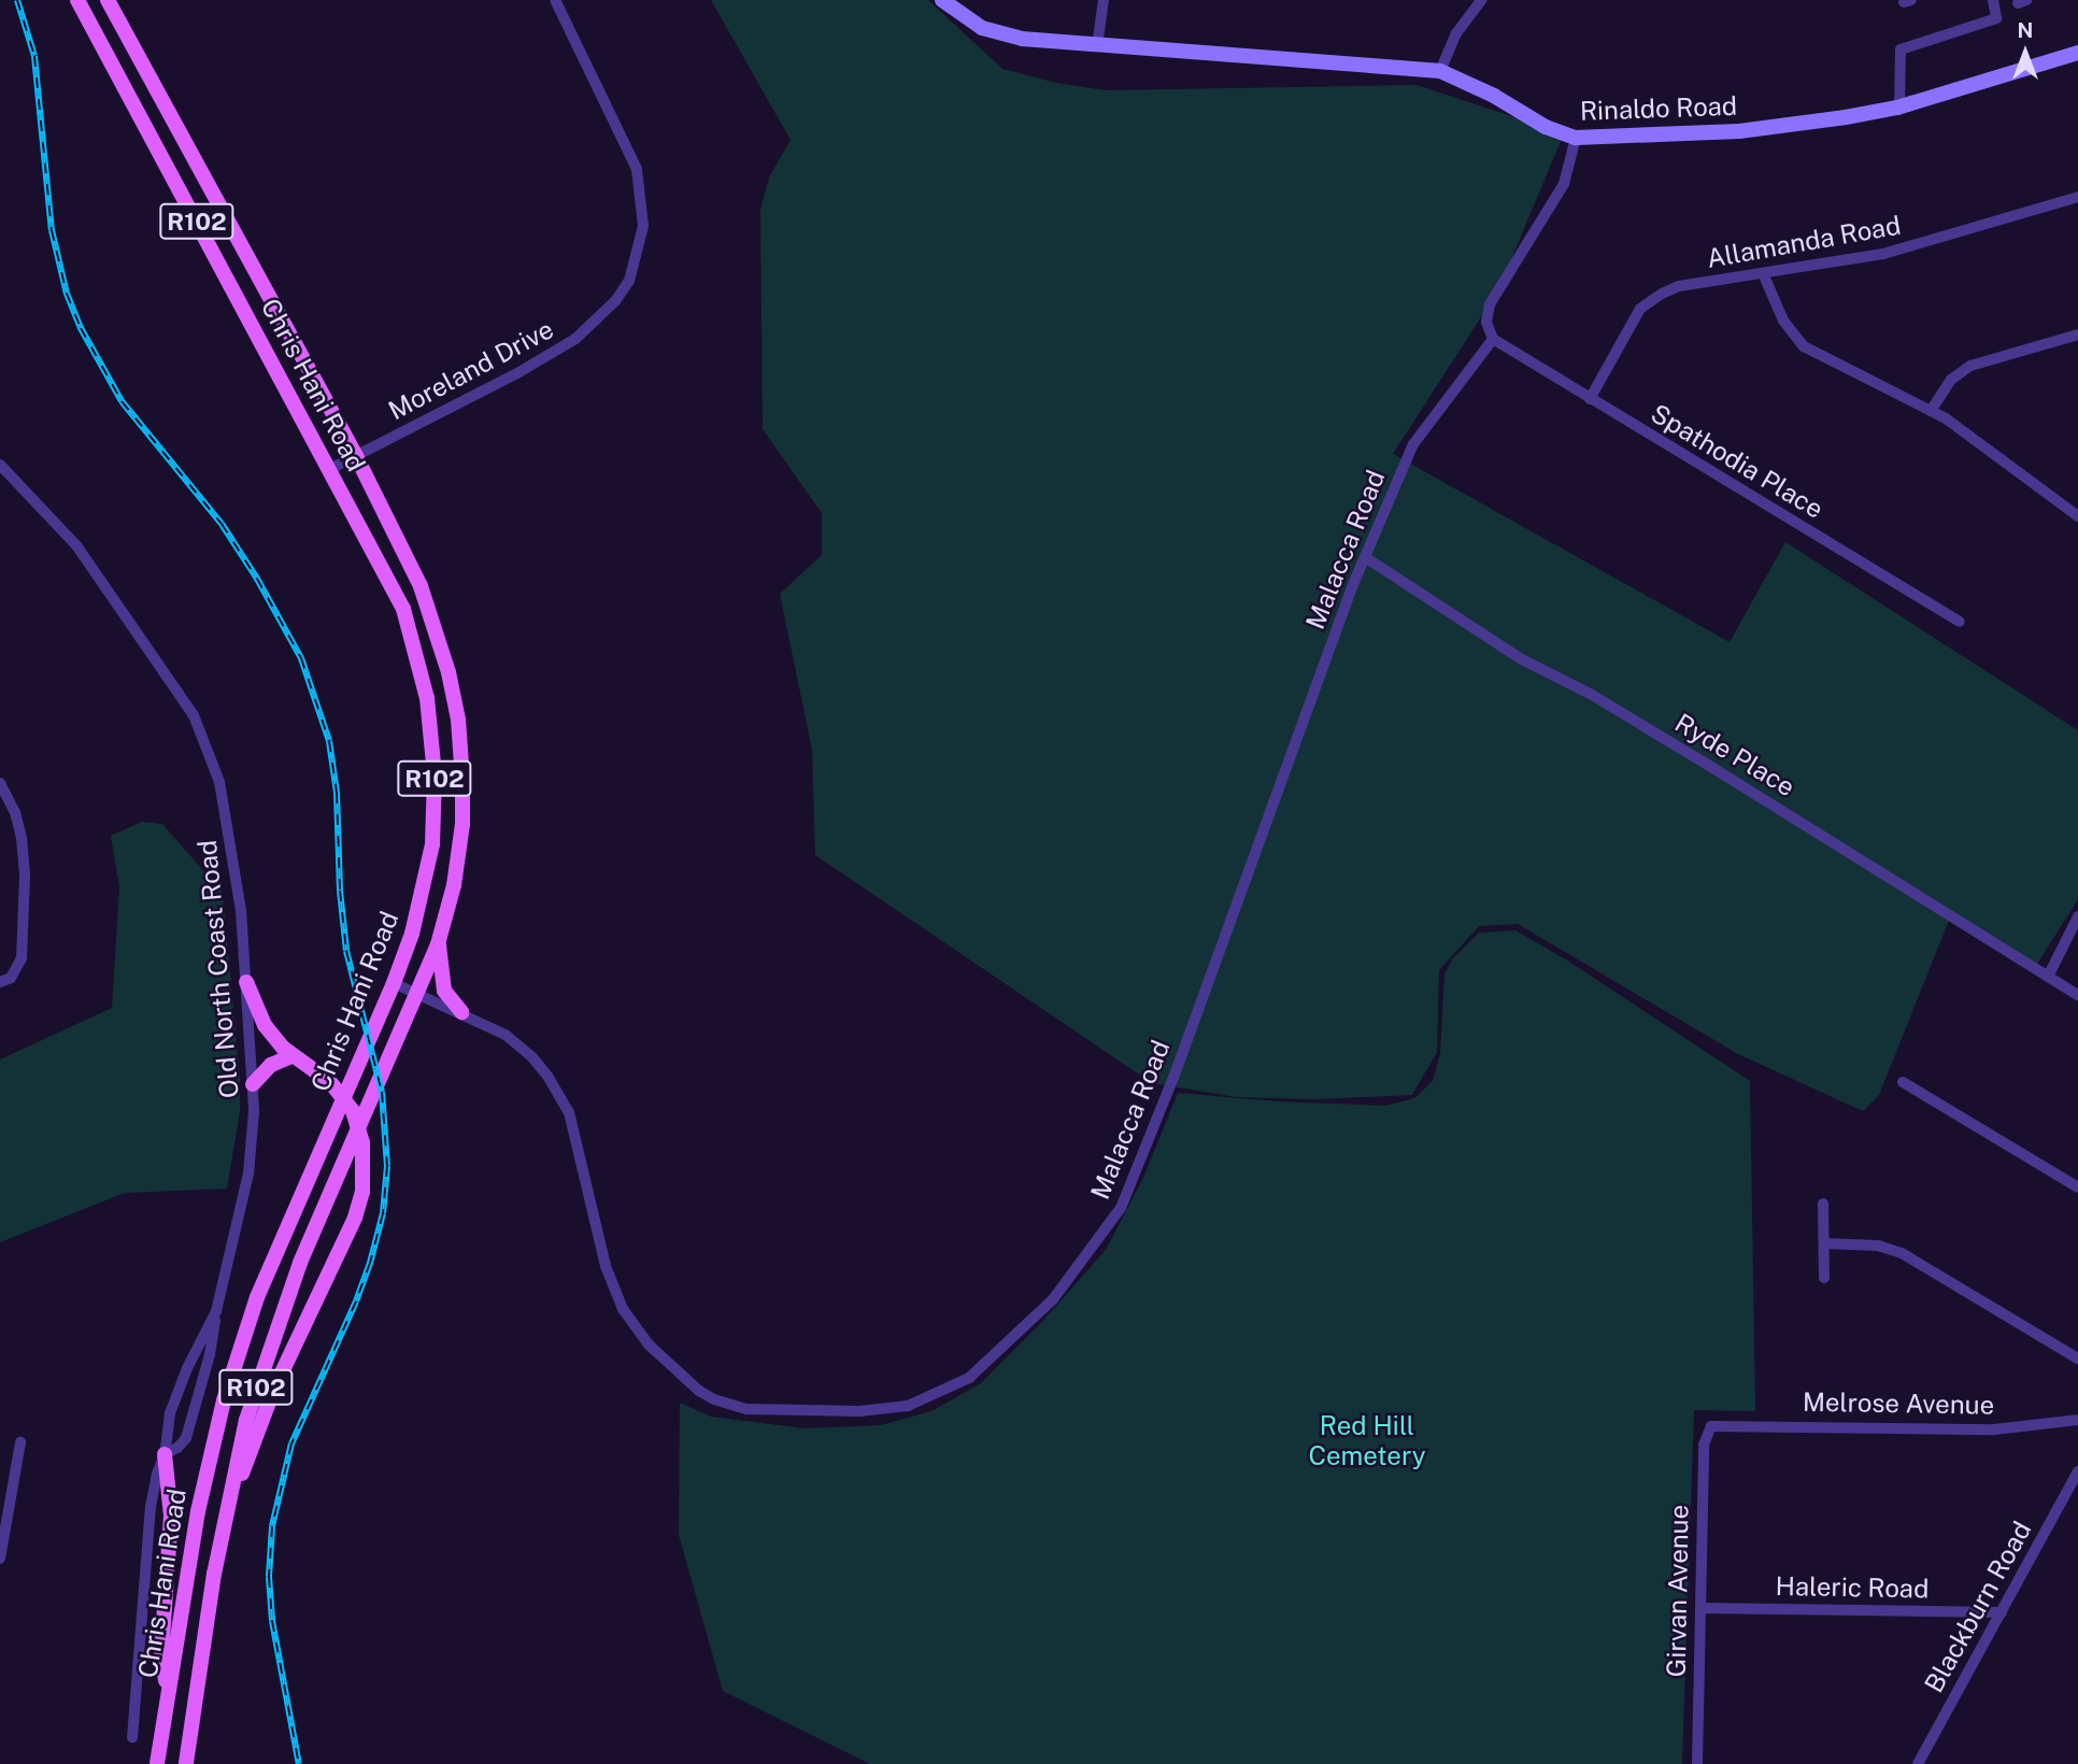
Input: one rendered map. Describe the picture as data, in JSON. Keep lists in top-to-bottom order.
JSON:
{
  "streets": {
    "main road": ["R102", "Chris Hani Road"],
    "street": [
      "Rinaldo Road",
      "Allamanda Road",
      "Moreland Drive",
      "Spathodia Place",
      "Malacca Road",
      "Ryde Place",
      "Old North Coast Road",
      "Melrose Avenue",
      "Haleric Road",
      "Girvan Avenue",
      "Blackburn Road"
    ]
  },
  "crossings": [
    ["Allamanda Road", "Spathodia Place"],
    ["Moreland Drive", "Chris Hani Road"],
    ["Chris Hani Road", "Malacca Road"],
    ["Spathodia Place", "Malacca Road"],
    ["Malacca Road", "Ryde Place"],
    ["Melrose Avenue", "Girvan Avenue"],
    ["Haleric Road", "Girvan Avenue"],
    ["Haleric Road", "Blackburn Road"]
  ],
  "parks": ["Red Hill Cemetery"],
  "north": "top"
}
